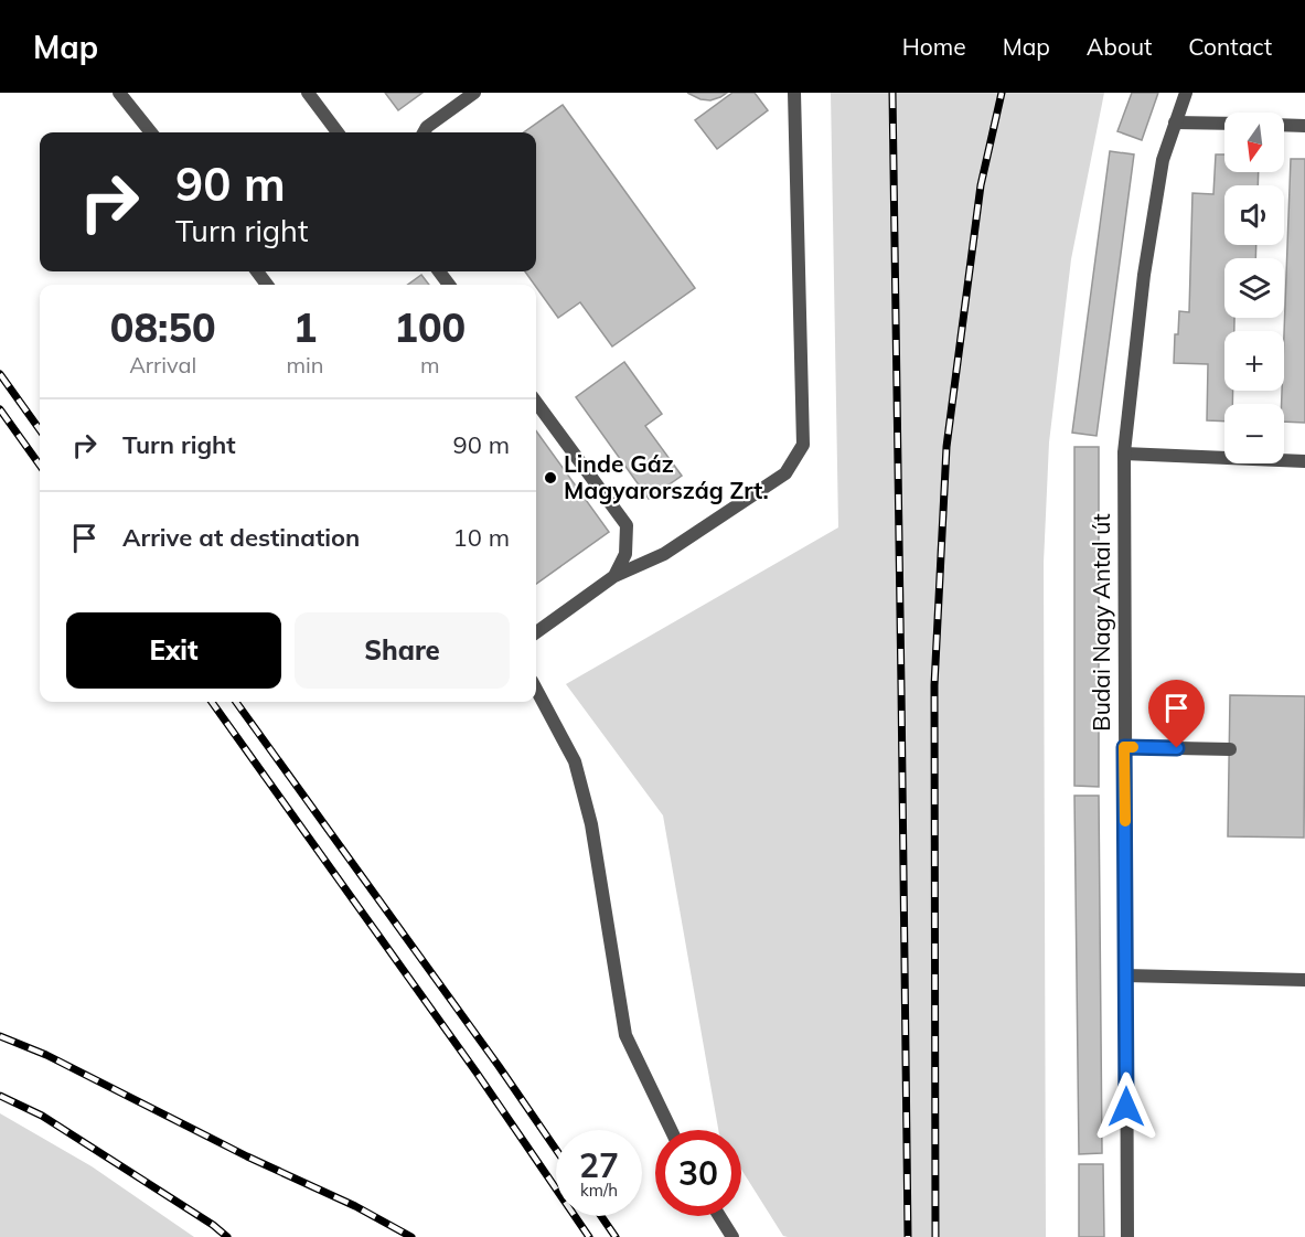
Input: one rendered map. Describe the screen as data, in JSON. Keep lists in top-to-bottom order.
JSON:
{
  "streets": {
    "street": ["Budai Nagy Antal út"]
  },
  "places": ["Linde Gáz Magyarország Zrt."],
  "north": "bottom",
  "page": {
    "header": "Map",
    "nav": [
      "Home",
      "Map",
      "About",
      "Contact"
    ],
    "map_buttons": ["+", "−"],
    "turn": ["90 m", "Turn right"],
    "eta": [
      "08:50",
      "Arrival",
      "1",
      "min",
      "100",
      "m"
    ],
    "list": [
      {
        "name": "Turn right",
        "value": "90 m"
      },
      {
        "name": "Arrive at destination",
        "value": "10 m"
      }
    ],
    "buttons": ["Exit", "Share"],
    "speed": "27 km/h",
    "limit": "30"
  }
}
